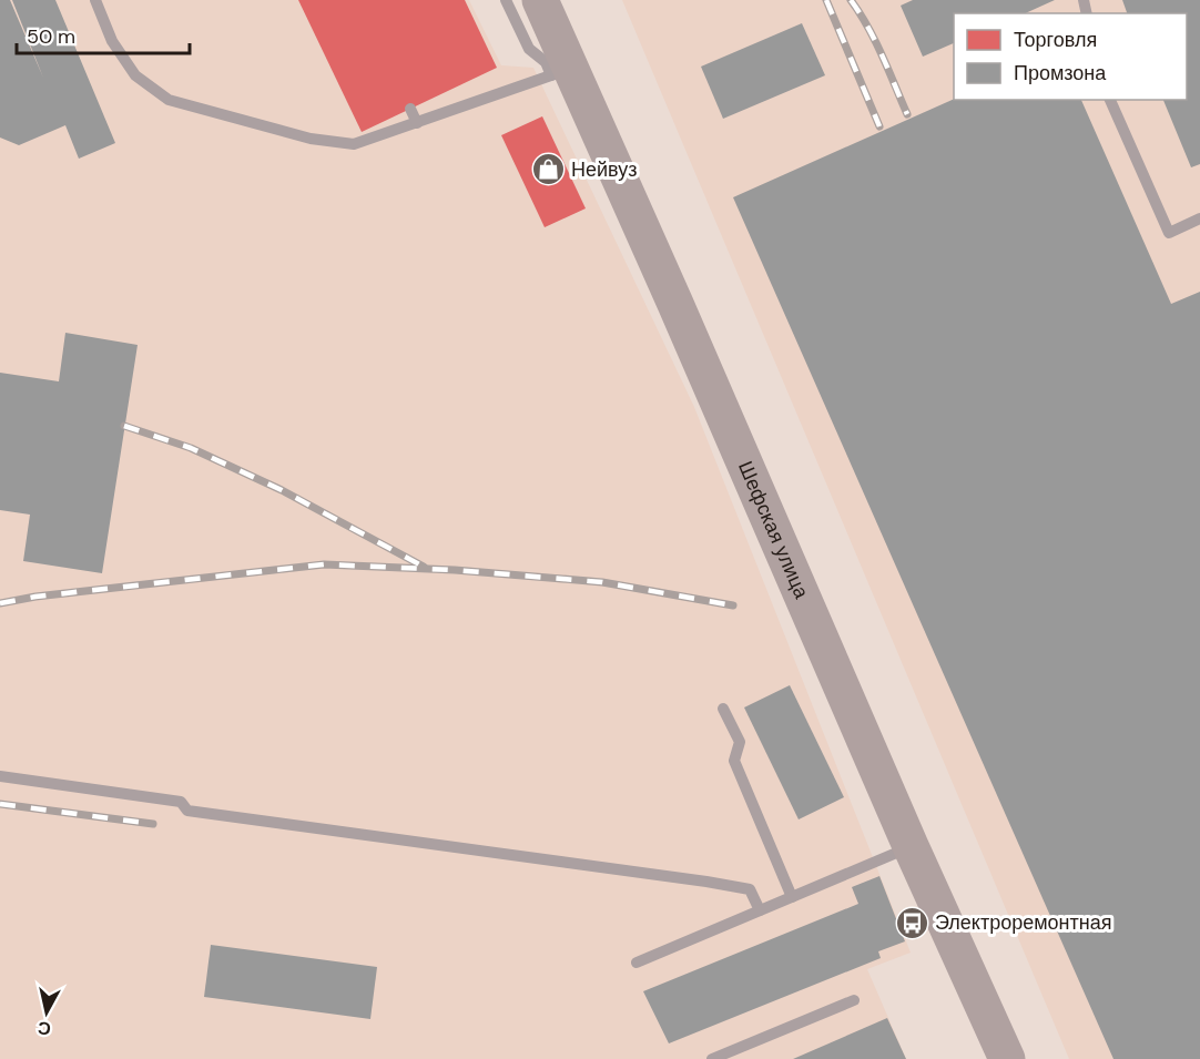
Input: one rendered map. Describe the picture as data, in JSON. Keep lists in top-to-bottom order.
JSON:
{
  "streets": {
    "main road": ["Шефская улица"]
  },
  "places": {
    "shop": ["Нейвуз"],
    "bus stop": ["Электроремонтная"]
  },
  "legend": ["Торговля", "Промзона"],
  "scale_bar": "50 m",
  "north": "bottom"
}
